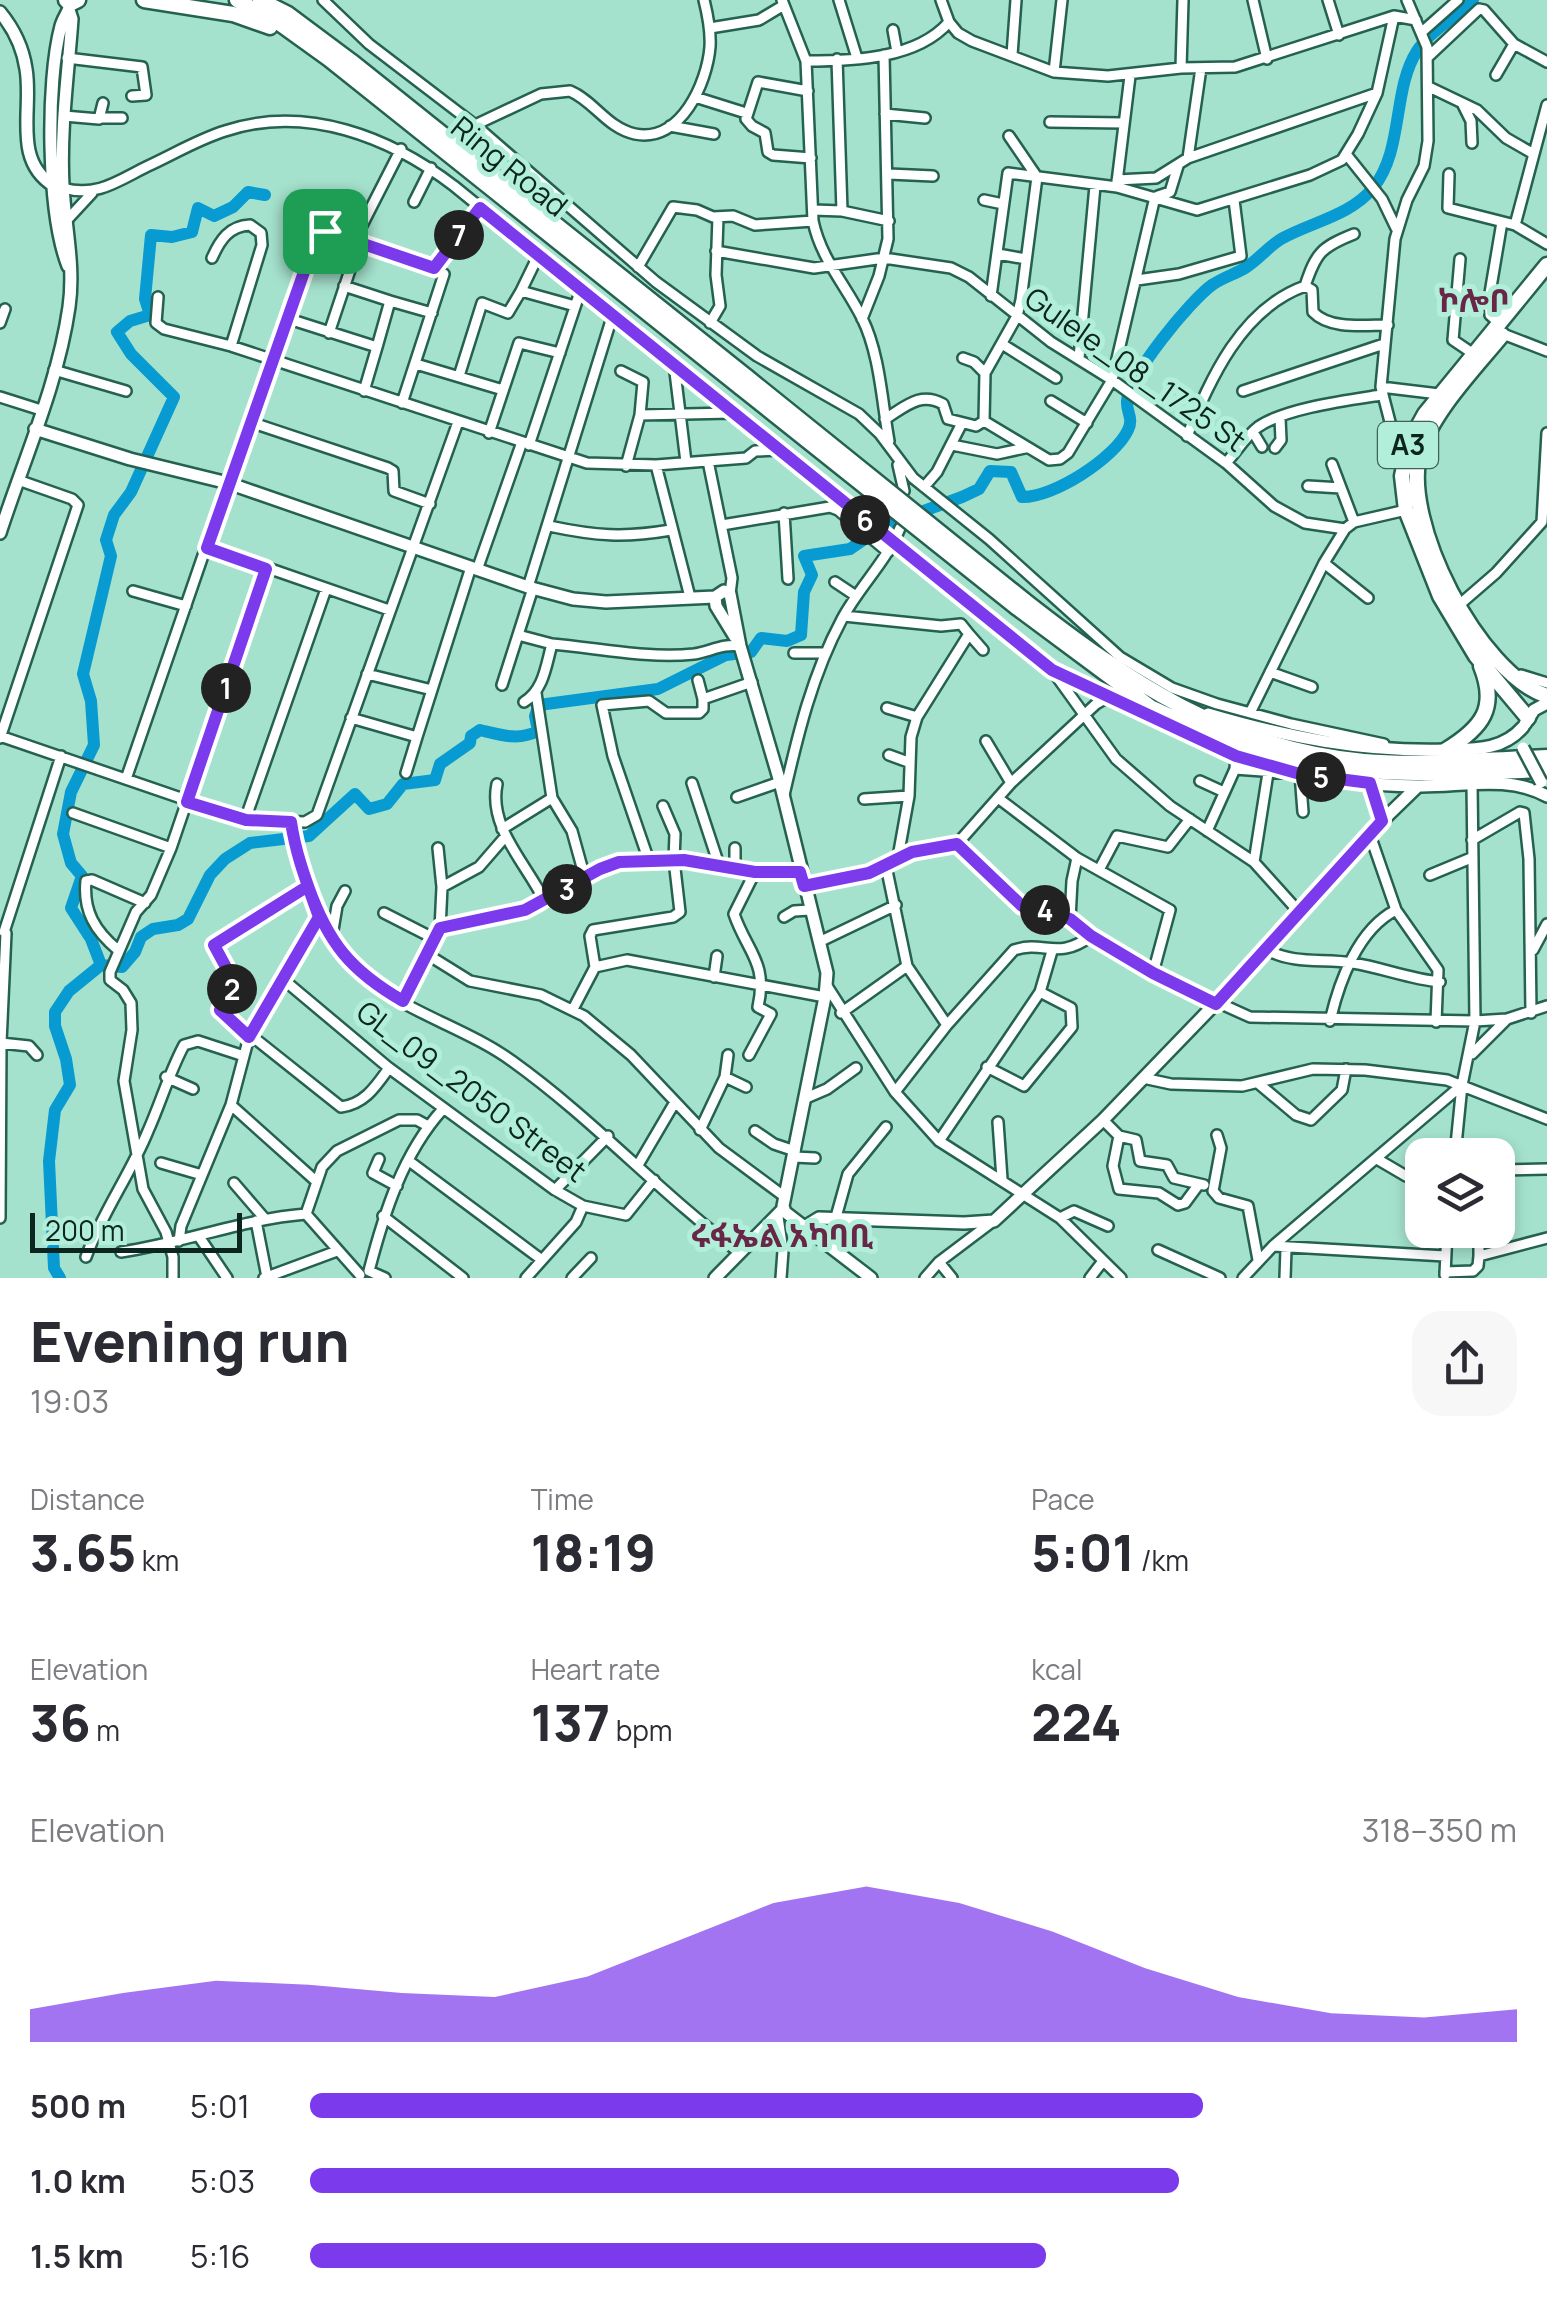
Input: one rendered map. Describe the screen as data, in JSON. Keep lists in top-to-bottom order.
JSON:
{
  "streets": {
    "highway": ["Ring Road", "A3"],
    "street": ["Gulele_08_1725 St", "GL_09_2050 Street"]
  },
  "crossings": [
    ["Gulele_08_1725 St", "A3"]
  ],
  "districts": ["ኮሎቦ", "ሩፋኤል አካባቢ"],
  "scale_bar": "200 m",
  "page": {
    "pins": [
      "7",
      "6",
      "1",
      "5",
      "3",
      "4",
      "2"
    ],
    "scale": "200 m",
    "heading": ["Evening run", "19:03"],
    "stats": [
      ["Distance", "3.65 km"],
      ["Time", "18:19"],
      ["Pace", "5:01 /km"],
      ["Elevation", "36 m"],
      ["Heart rate", "137 bpm"],
      ["kcal", "224"]
    ],
    "chart": ["Elevation", "318–350 m"],
    "list": [
      {
        "name": "500 m",
        "note": "5:01"
      },
      {
        "name": "1.0 km",
        "note": "5:03"
      },
      {
        "name": "1.5 km",
        "note": "5:16"
      }
    ]
  }
}
